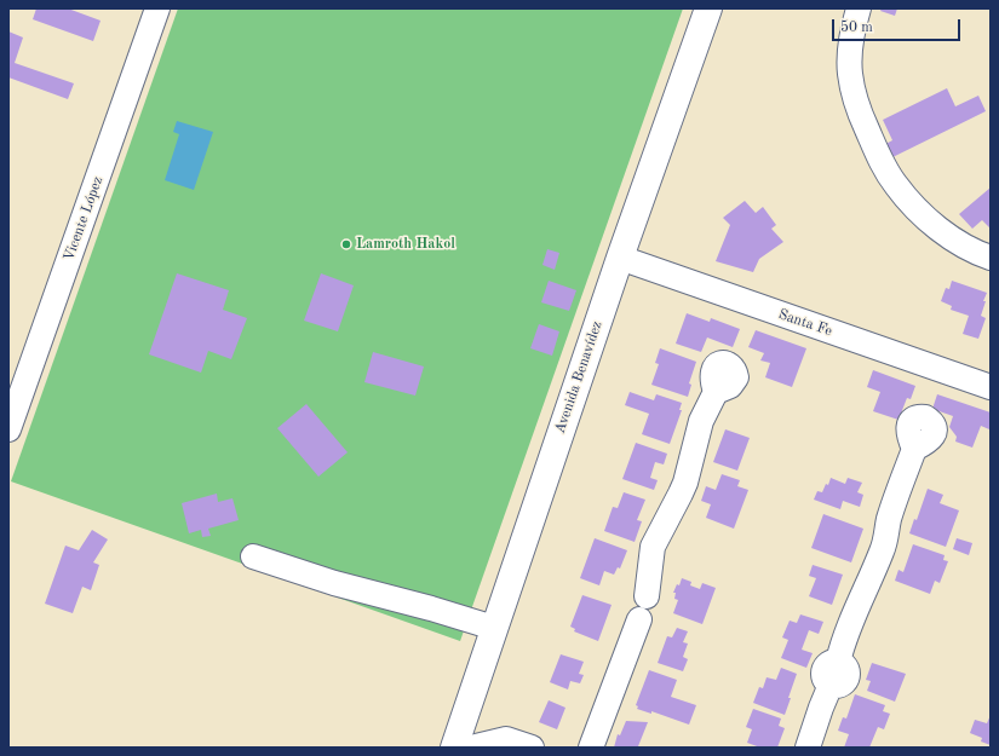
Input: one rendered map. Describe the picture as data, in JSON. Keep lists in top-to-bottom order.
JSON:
{
  "streets": {
    "main road": ["Avenida Benavídez"],
    "street": ["Vicente López", "Santa Fe"]
  },
  "crossings": [
    ["Santa Fe", "Avenida Benavídez"]
  ],
  "places": ["Lamroth Hakol"],
  "scale_bar": "50 m"
}
